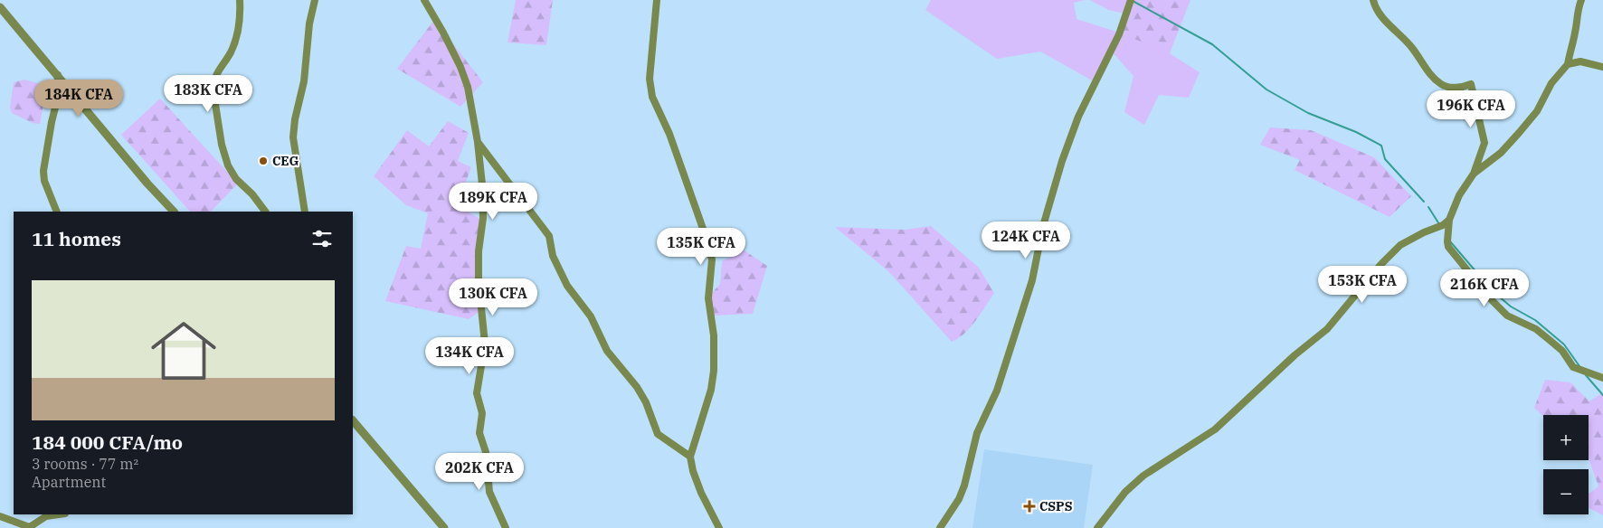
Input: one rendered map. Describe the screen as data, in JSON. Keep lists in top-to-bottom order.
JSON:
{
  "places": {
    "other": ["CEG"],
    "health": ["CSPS"]
  },
  "page": {
    "price": [
      "183K CFA",
      "184K CFA",
      "196K CFA",
      "189K CFA",
      "124K CFA",
      "135K CFA",
      "153K CFA",
      "216K CFA",
      "130K CFA",
      "134K CFA",
      "202K CFA"
    ],
    "heading": "11 homes",
    "list": [
      {
        "name": "184 000 CFA/mo",
        "note": "3 rooms · 77 m² · Apartment"
      }
    ],
    "map_buttons": ["+", "−"]
  }
}
